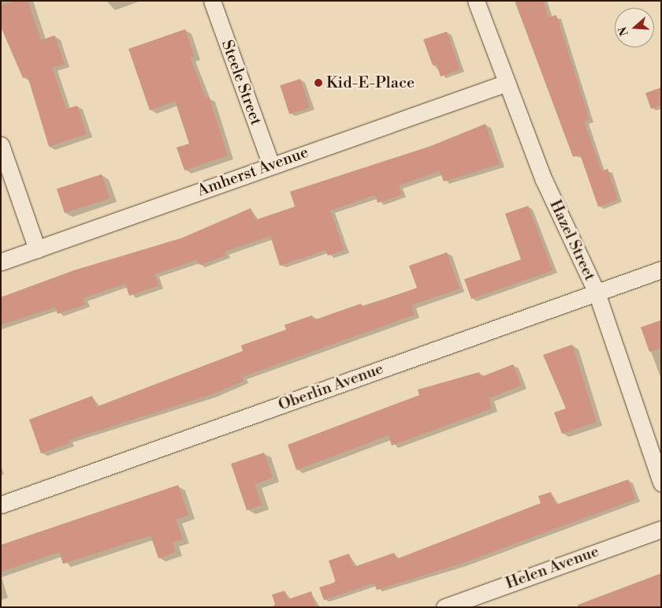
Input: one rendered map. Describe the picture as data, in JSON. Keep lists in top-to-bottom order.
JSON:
{
  "streets": {
    "street": [
      "Steele Street",
      "Amherst Avenue",
      "Hazel Street",
      "Oberlin Avenue",
      "Helen Avenue"
    ]
  },
  "crossings": [
    ["Steele Street", "Amherst Avenue"],
    ["Amherst Avenue", "Hazel Street"],
    ["Hazel Street", "Oberlin Avenue"]
  ],
  "places": ["Kid-E-Place"],
  "north": "left"
}
